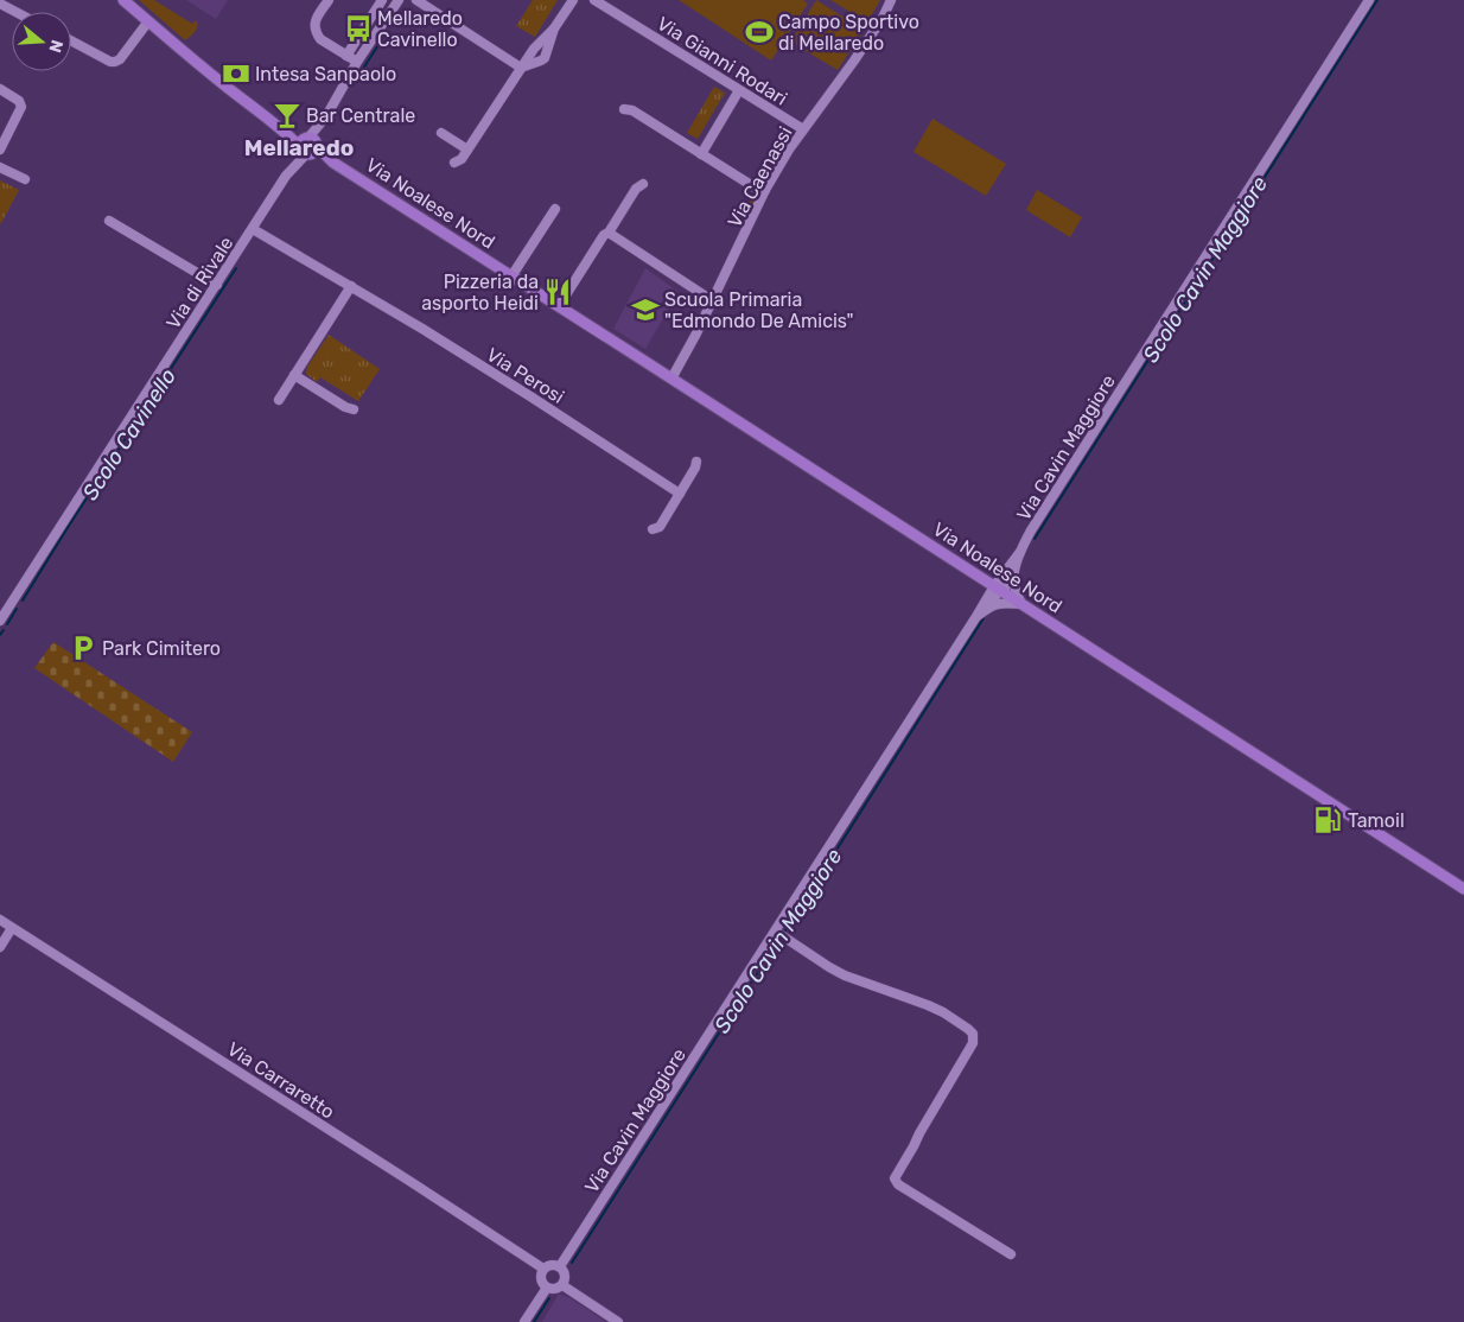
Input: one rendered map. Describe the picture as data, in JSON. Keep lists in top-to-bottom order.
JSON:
{
  "streets": {
    "main road": ["Via Noalese Nord"],
    "street": [
      "Via Gianni Rodari",
      "Via Caenassi",
      "Via di Rivale",
      "Via Perosi",
      "Via Cavin Maggiore",
      "Via Carraretto"
    ]
  },
  "crossings": [
    ["Via Gianni Rodari", "Via Caenassi"],
    ["Via Caenassi", "Via Noalese Nord"],
    ["Via Noalese Nord", "Via di Rivale"],
    ["Via Noalese Nord", "Via Cavin Maggiore"],
    ["Via di Rivale", "Via Perosi"],
    ["Via Cavin Maggiore", "Via Carraretto"]
  ],
  "districts": ["Mellaredo"],
  "water": ["Scolo Cavin Maggiore", "Scolo Cavinello"],
  "places": {
    "bus stop": ["Mellaredo Cavinello"],
    "sports": ["Campo Sportivo di Mellaredo"],
    "bank": ["Intesa Sanpaolo"],
    "bar": ["Bar Centrale"],
    "restaurant": ["Pizzeria da asporto Heidi"],
    "school or university": ["Scuola Primaria \"Edmondo De Amicis\""],
    "parking": ["Park Cimitero"],
    "fuel station": ["Tamoil"]
  },
  "north": "right"
}
